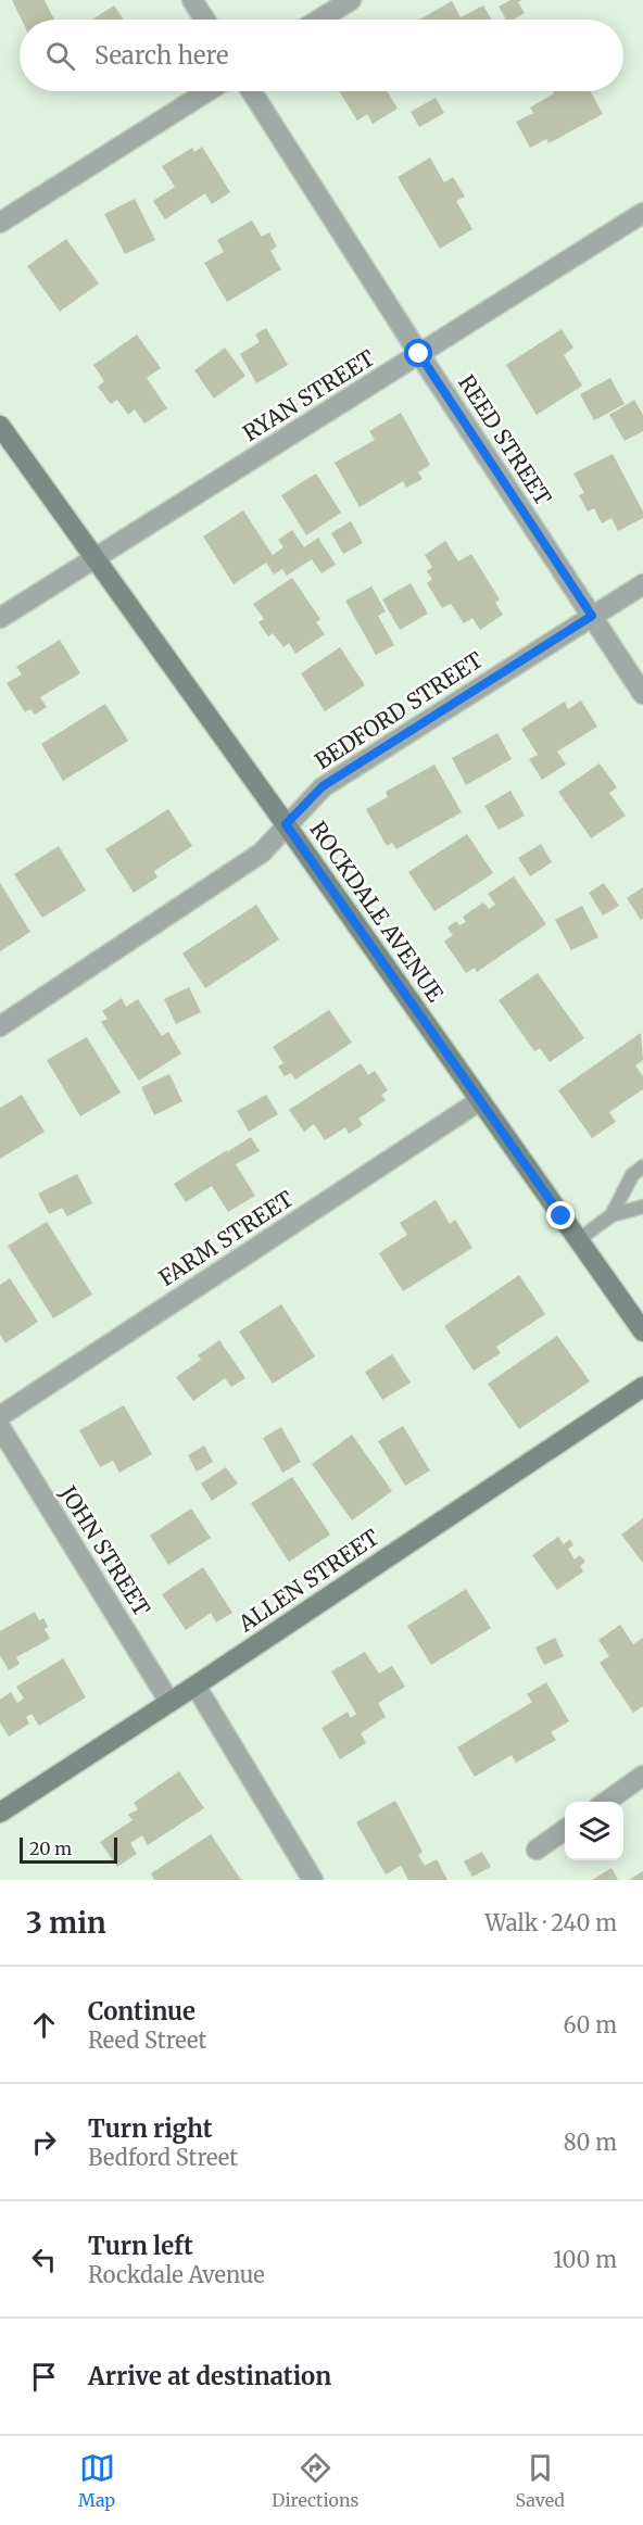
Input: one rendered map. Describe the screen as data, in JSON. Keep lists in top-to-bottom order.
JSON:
{
  "streets": {
    "main road": ["ROCKDALE AVENUE", "ALLEN STREET"],
    "street": [
      "RYAN STREET",
      "REED STREET",
      "BEDFORD STREET",
      "FARM STREET",
      "JOHN STREET"
    ]
  },
  "crossings": [
    ["RYAN STREET", "REED STREET"],
    ["RYAN STREET", "ROCKDALE AVENUE"],
    ["REED STREET", "BEDFORD STREET"],
    ["BEDFORD STREET", "ROCKDALE AVENUE"],
    ["ROCKDALE AVENUE", "FARM STREET"],
    ["JOHN STREET", "ALLEN STREET"]
  ],
  "scale_bar": "20 m",
  "page": {
    "search": "Search here",
    "scale": "20 m",
    "heading": ["3 min", "Walk · 240 m"],
    "list": [
      ["Continue", "Reed Street", "60 m"],
      ["Turn right", "Bedford Street", "80 m"],
      ["Turn left", "Rockdale Avenue", "100 m"],
      "Arrive at destination"
    ],
    "nav": ["Map", "Directions", "Saved"]
  }
}
